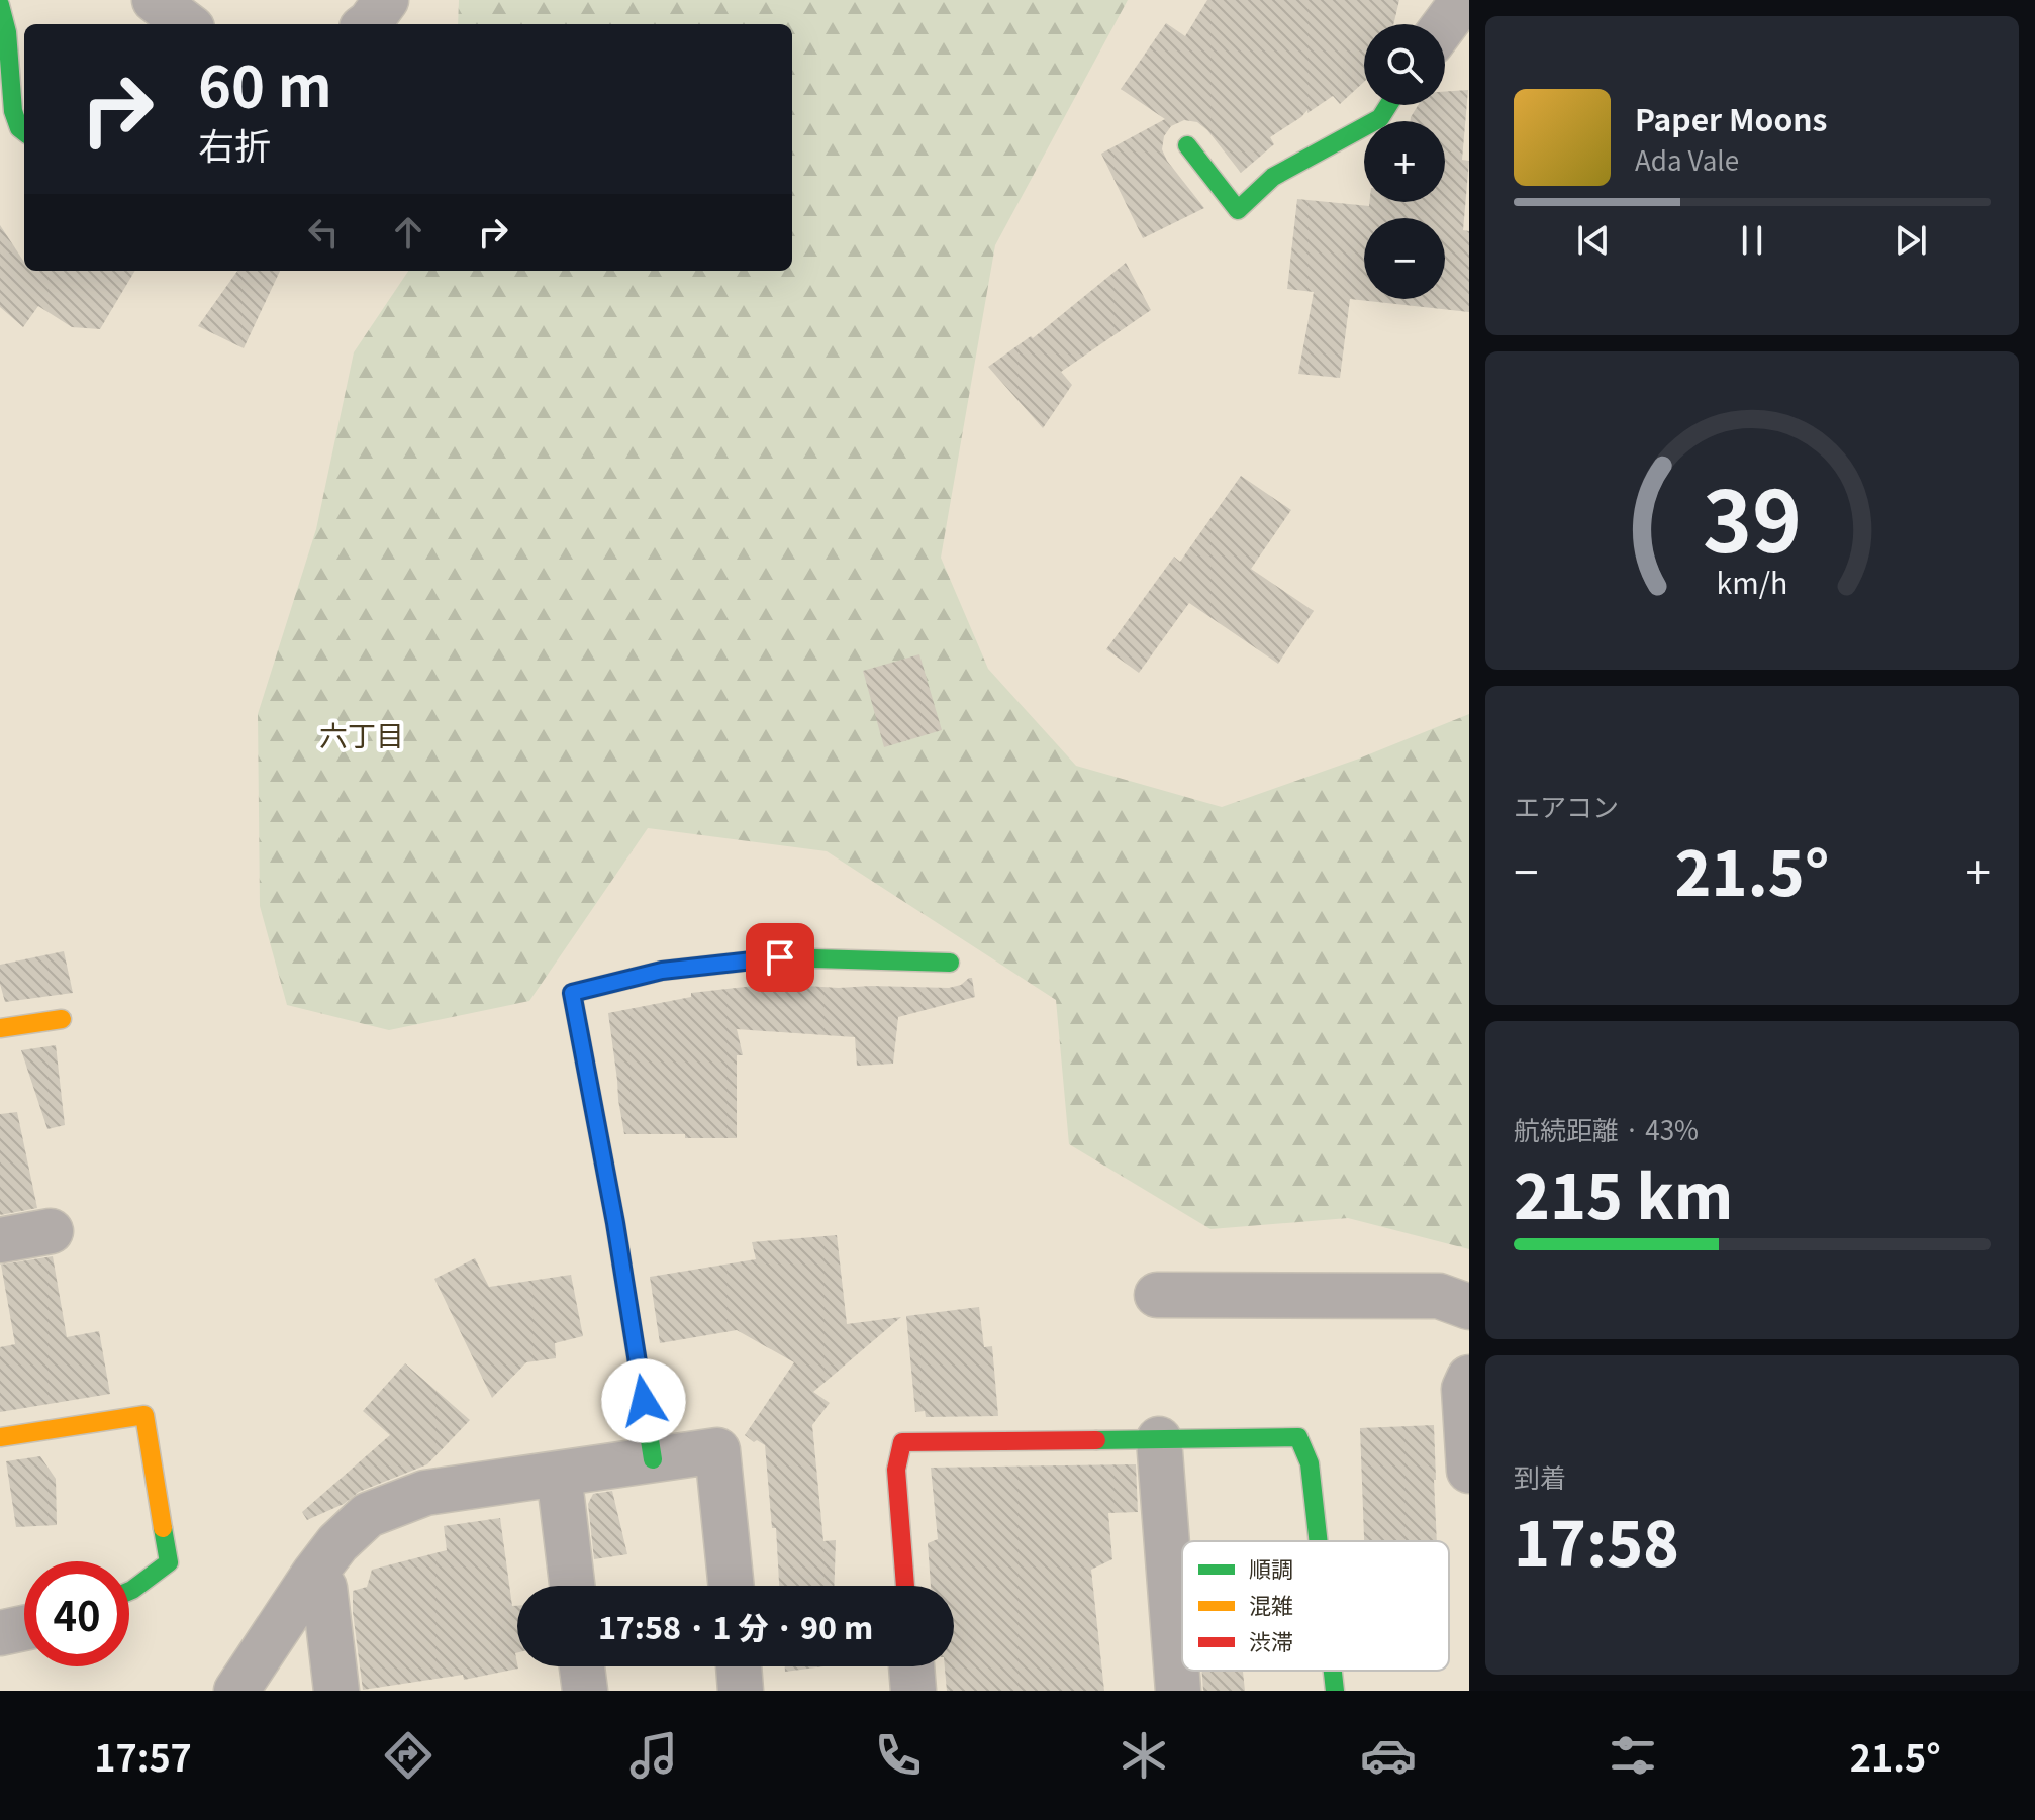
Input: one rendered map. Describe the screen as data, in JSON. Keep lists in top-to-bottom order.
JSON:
{
  "districts": ["六丁目"],
  "legend": ["順調", "混雑", "渋滞"],
  "page": {
    "map_buttons": ["+", "−"],
    "turn": ["60 m", "右折"],
    "song": ["Paper Moons", "Ada Vale"],
    "tile": [
      "エアコン",
      ["航続距離 · 43%", "215 km"],
      ["到着", "17:58"]
    ],
    "heat": ["−", "21.5°", "+"],
    "limit": "40",
    "trip": "17:58 · 1 分 · 90 m",
    "tabs": ["17:57", "21.5°"],
    "gauge": ["39", "km/h"]
  }
}
